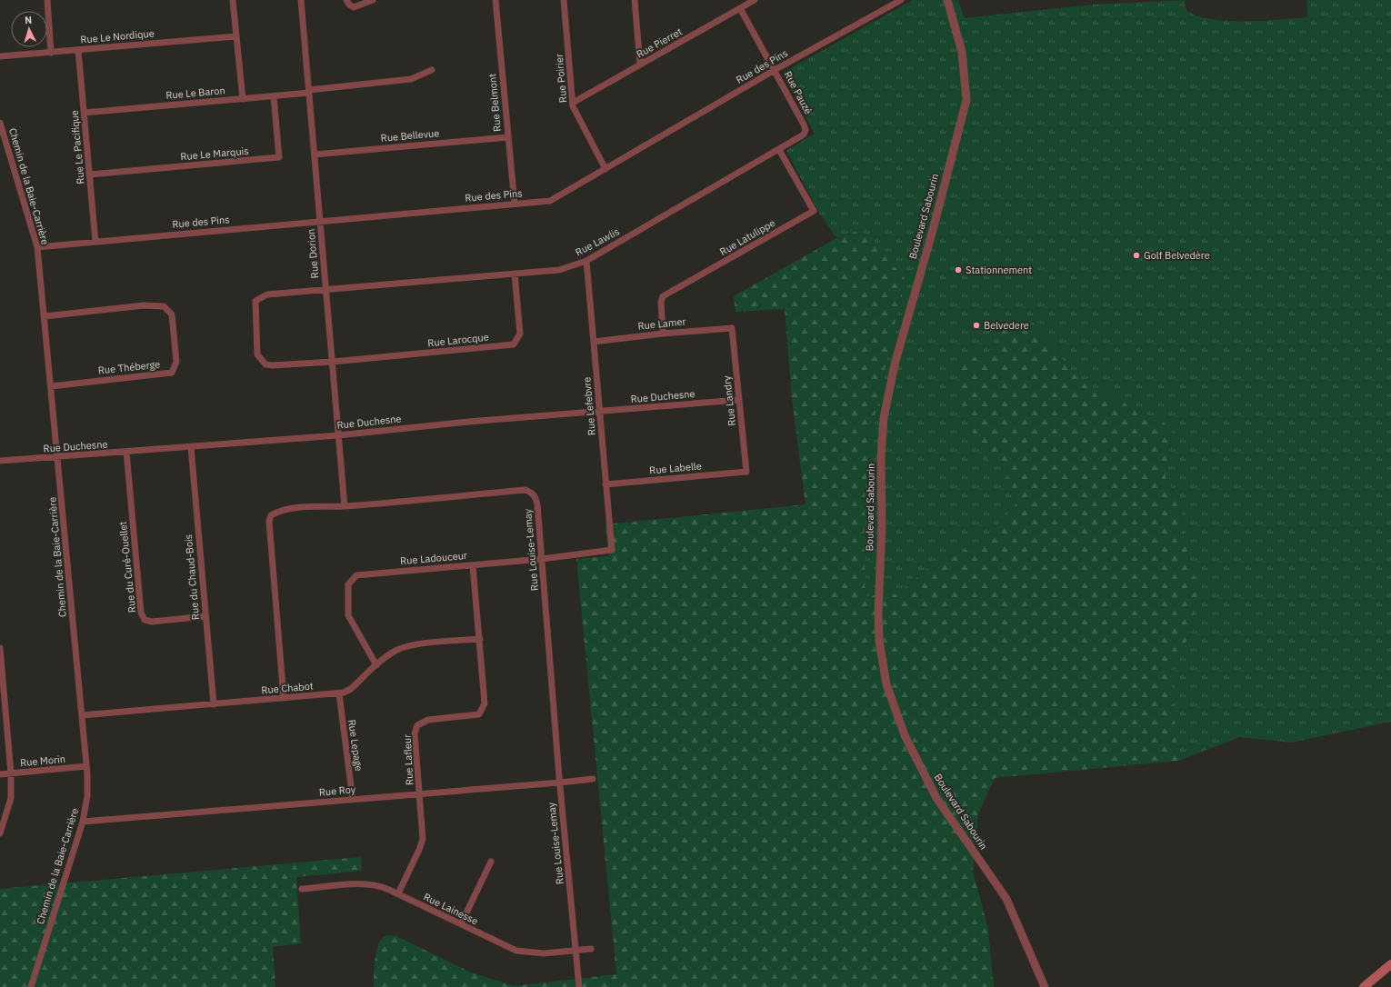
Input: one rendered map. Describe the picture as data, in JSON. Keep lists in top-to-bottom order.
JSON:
{
  "streets": {
    "street": [
      "Rue Le Nordique",
      "Rue Pierret",
      "Rue des Pins",
      "Rue Poirier",
      "Rue Le Baron",
      "Rue Pauzé",
      "Rue Belmont",
      "Rue Bellevue",
      "Rue Le Pacifique",
      "Rue Le Marquis",
      "Chemin de la Baie-Carrière",
      "Boulevard Sabourin",
      "Rue Latulippe",
      "Rue Lawlis",
      "Rue Dorion",
      "Rue Lamer",
      "Rue Larocque",
      "Rue Théberge",
      "Rue Duchesne",
      "Rue Landry",
      "Rue Lefebvre",
      "Rue Labelle",
      "Rue Louise-Lemay",
      "Rue Ladouceur",
      "Rue du Curé-Ouellet",
      "Rue du Chaud-Bois",
      "Rue Chabot",
      "Rue Lepage",
      "Rue Lafleur",
      "Rue Morin",
      "Rue Roy",
      "Rue Lainesse"
    ]
  },
  "crossings": [
    ["Rue Le Nordique", "Rue Le Pacifique"],
    ["Rue Pierret", "Rue Poirier"],
    ["Rue Pierret", "Rue Pauzé"],
    ["Rue des Pins", "Rue Poirier"],
    ["Rue des Pins", "Rue Pauzé"],
    ["Rue des Pins", "Rue Belmont"],
    ["Rue des Pins", "Rue Le Pacifique"],
    ["Rue des Pins", "Chemin de la Baie-Carrière"],
    ["Rue des Pins", "Rue Dorion"],
    ["Rue Le Baron", "Rue Le Pacifique"],
    ["Rue Le Baron", "Rue Le Marquis"],
    ["Rue Le Baron", "Rue Dorion"],
    ["Rue Pauzé", "Rue Lawlis"],
    ["Rue Belmont", "Rue Bellevue"],
    ["Rue Bellevue", "Rue Dorion"],
    ["Rue Le Pacifique", "Rue Le Marquis"],
    ["Chemin de la Baie-Carrière", "Rue Théberge"],
    ["Chemin de la Baie-Carrière", "Rue Duchesne"],
    ["Chemin de la Baie-Carrière", "Rue Chabot"],
    ["Chemin de la Baie-Carrière", "Rue Morin"],
    ["Chemin de la Baie-Carrière", "Rue Roy"],
    ["Rue Latulippe", "Rue Lawlis"],
    ["Rue Latulippe", "Rue Lamer"],
    ["Rue Lawlis", "Rue Dorion"],
    ["Rue Lawlis", "Rue Larocque"],
    ["Rue Lawlis", "Rue Lefebvre"],
    ["Rue Dorion", "Rue Larocque"],
    ["Rue Dorion", "Rue Duchesne"],
    ["Rue Dorion", "Rue Louise-Lemay"],
    ["Rue Lamer", "Rue Landry"],
    ["Rue Lamer", "Rue Lefebvre"],
    ["Rue Duchesne", "Rue Landry"],
    ["Rue Duchesne", "Rue Lefebvre"],
    ["Rue Duchesne", "Rue du Curé-Ouellet"],
    ["Rue Duchesne", "Rue du Chaud-Bois"],
    ["Rue Landry", "Rue Labelle"],
    ["Rue Lefebvre", "Rue Labelle"],
    ["Rue Lefebvre", "Rue Ladouceur"],
    ["Rue Louise-Lemay", "Rue Ladouceur"],
    ["Rue Louise-Lemay", "Rue Chabot"],
    ["Rue Louise-Lemay", "Rue Roy"],
    ["Rue Louise-Lemay", "Rue Lainesse"],
    ["Rue Ladouceur", "Rue Chabot"],
    ["Rue Ladouceur", "Rue Lafleur"],
    ["Rue du Curé-Ouellet", "Rue du Chaud-Bois"],
    ["Rue du Chaud-Bois", "Rue Chabot"],
    ["Rue Chabot", "Rue Lepage"],
    ["Rue Chabot", "Rue Lafleur"],
    ["Rue Lepage", "Rue Roy"],
    ["Rue Lafleur", "Rue Roy"],
    ["Rue Lafleur", "Rue Lainesse"]
  ],
  "places": ["Golf Belvedère", "Stationnement", "Belvedere"],
  "north": "top"
}
